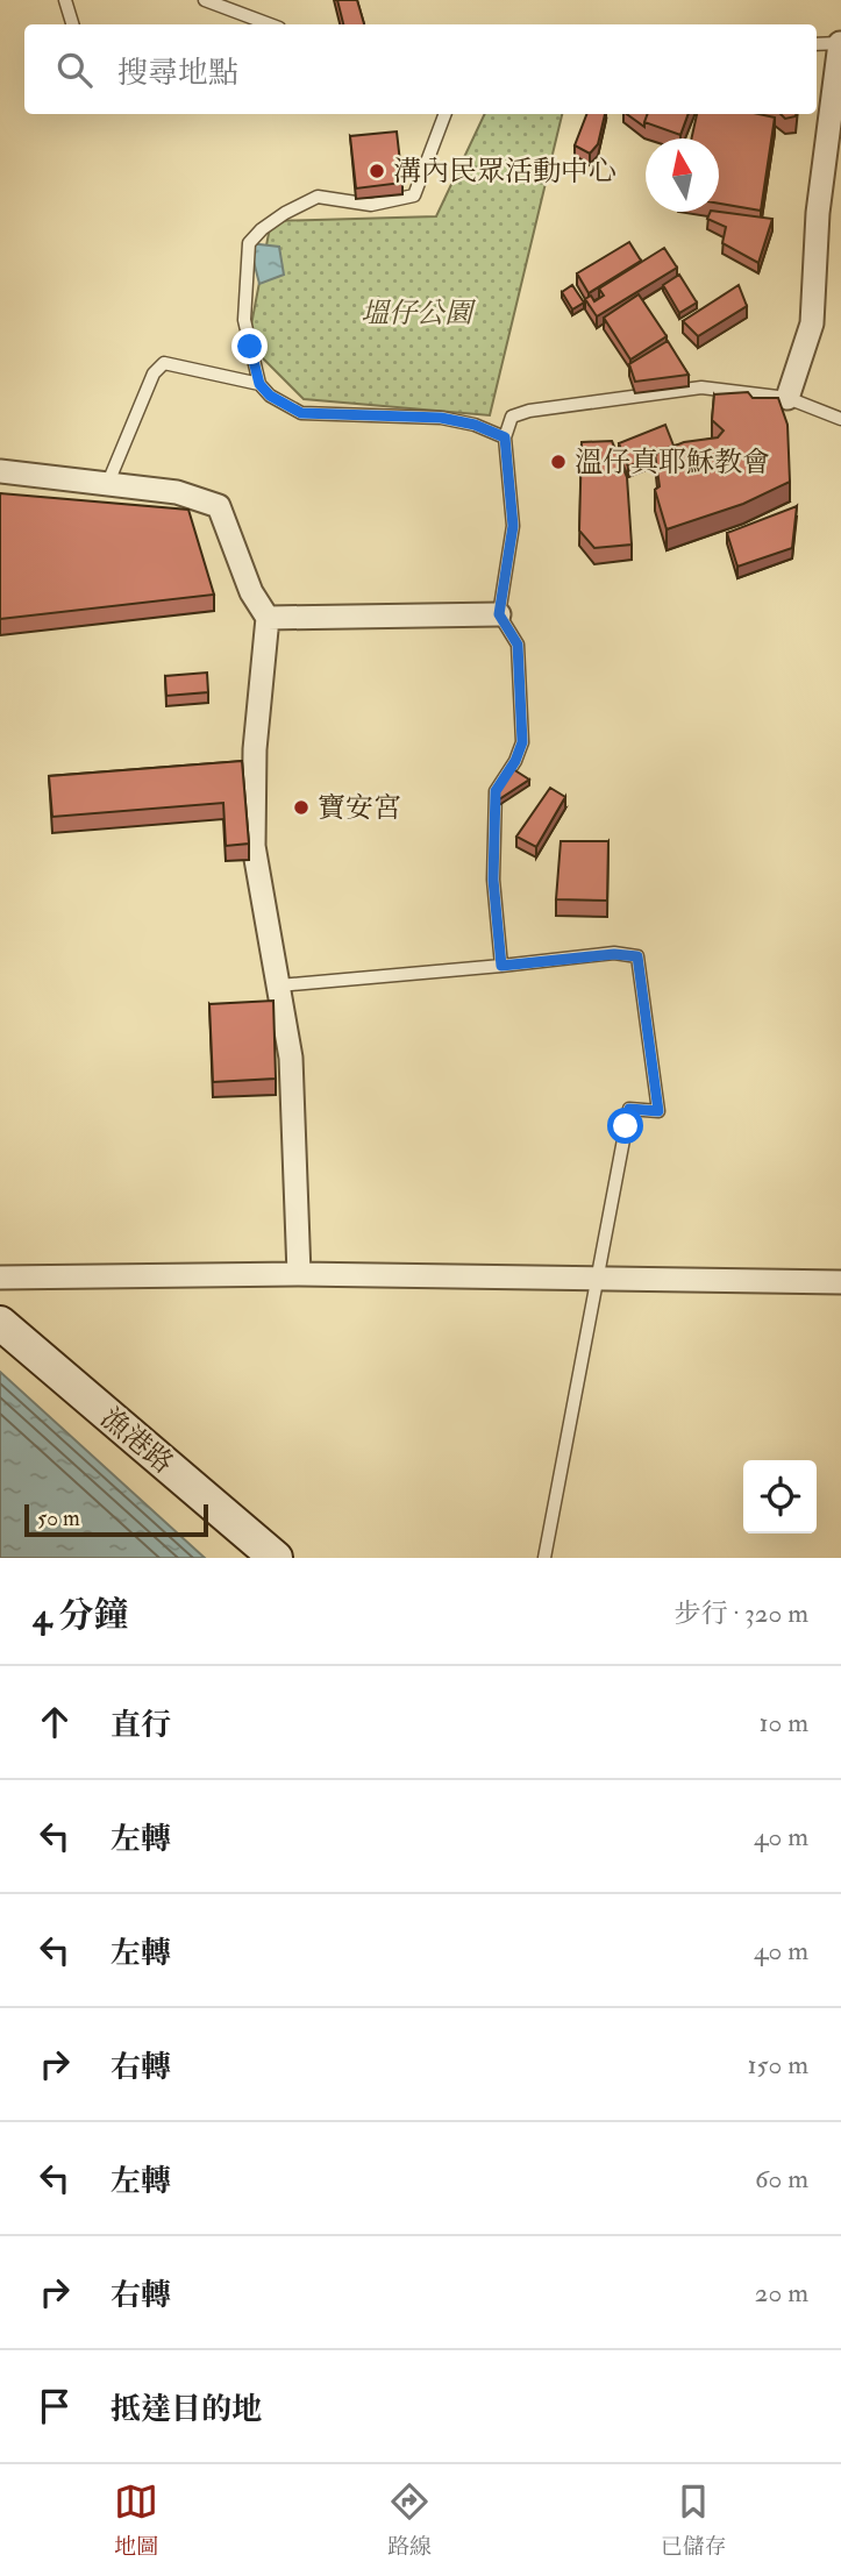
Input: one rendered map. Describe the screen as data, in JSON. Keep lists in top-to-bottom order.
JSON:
{
  "streets": {
    "street": ["漁港路"]
  },
  "parks": ["塭仔公園"],
  "places": ["溝內民眾活動中心", "溫仔真耶穌教會", "寶安宮"],
  "scale_bar": "50 m",
  "north": "top",
  "page": {
    "search": "搜尋地點",
    "scale": "50 m",
    "heading": ["4 分鐘", "步行 · 320 m"],
    "list": [
      ["直行", "10 m"],
      ["左轉", "40 m"],
      ["左轉", "40 m"],
      ["右轉", "150 m"],
      ["左轉", "60 m"],
      ["右轉", "20 m"],
      "抵達目的地"
    ],
    "nav": ["地圖", "路線", "已儲存"]
  }
}
